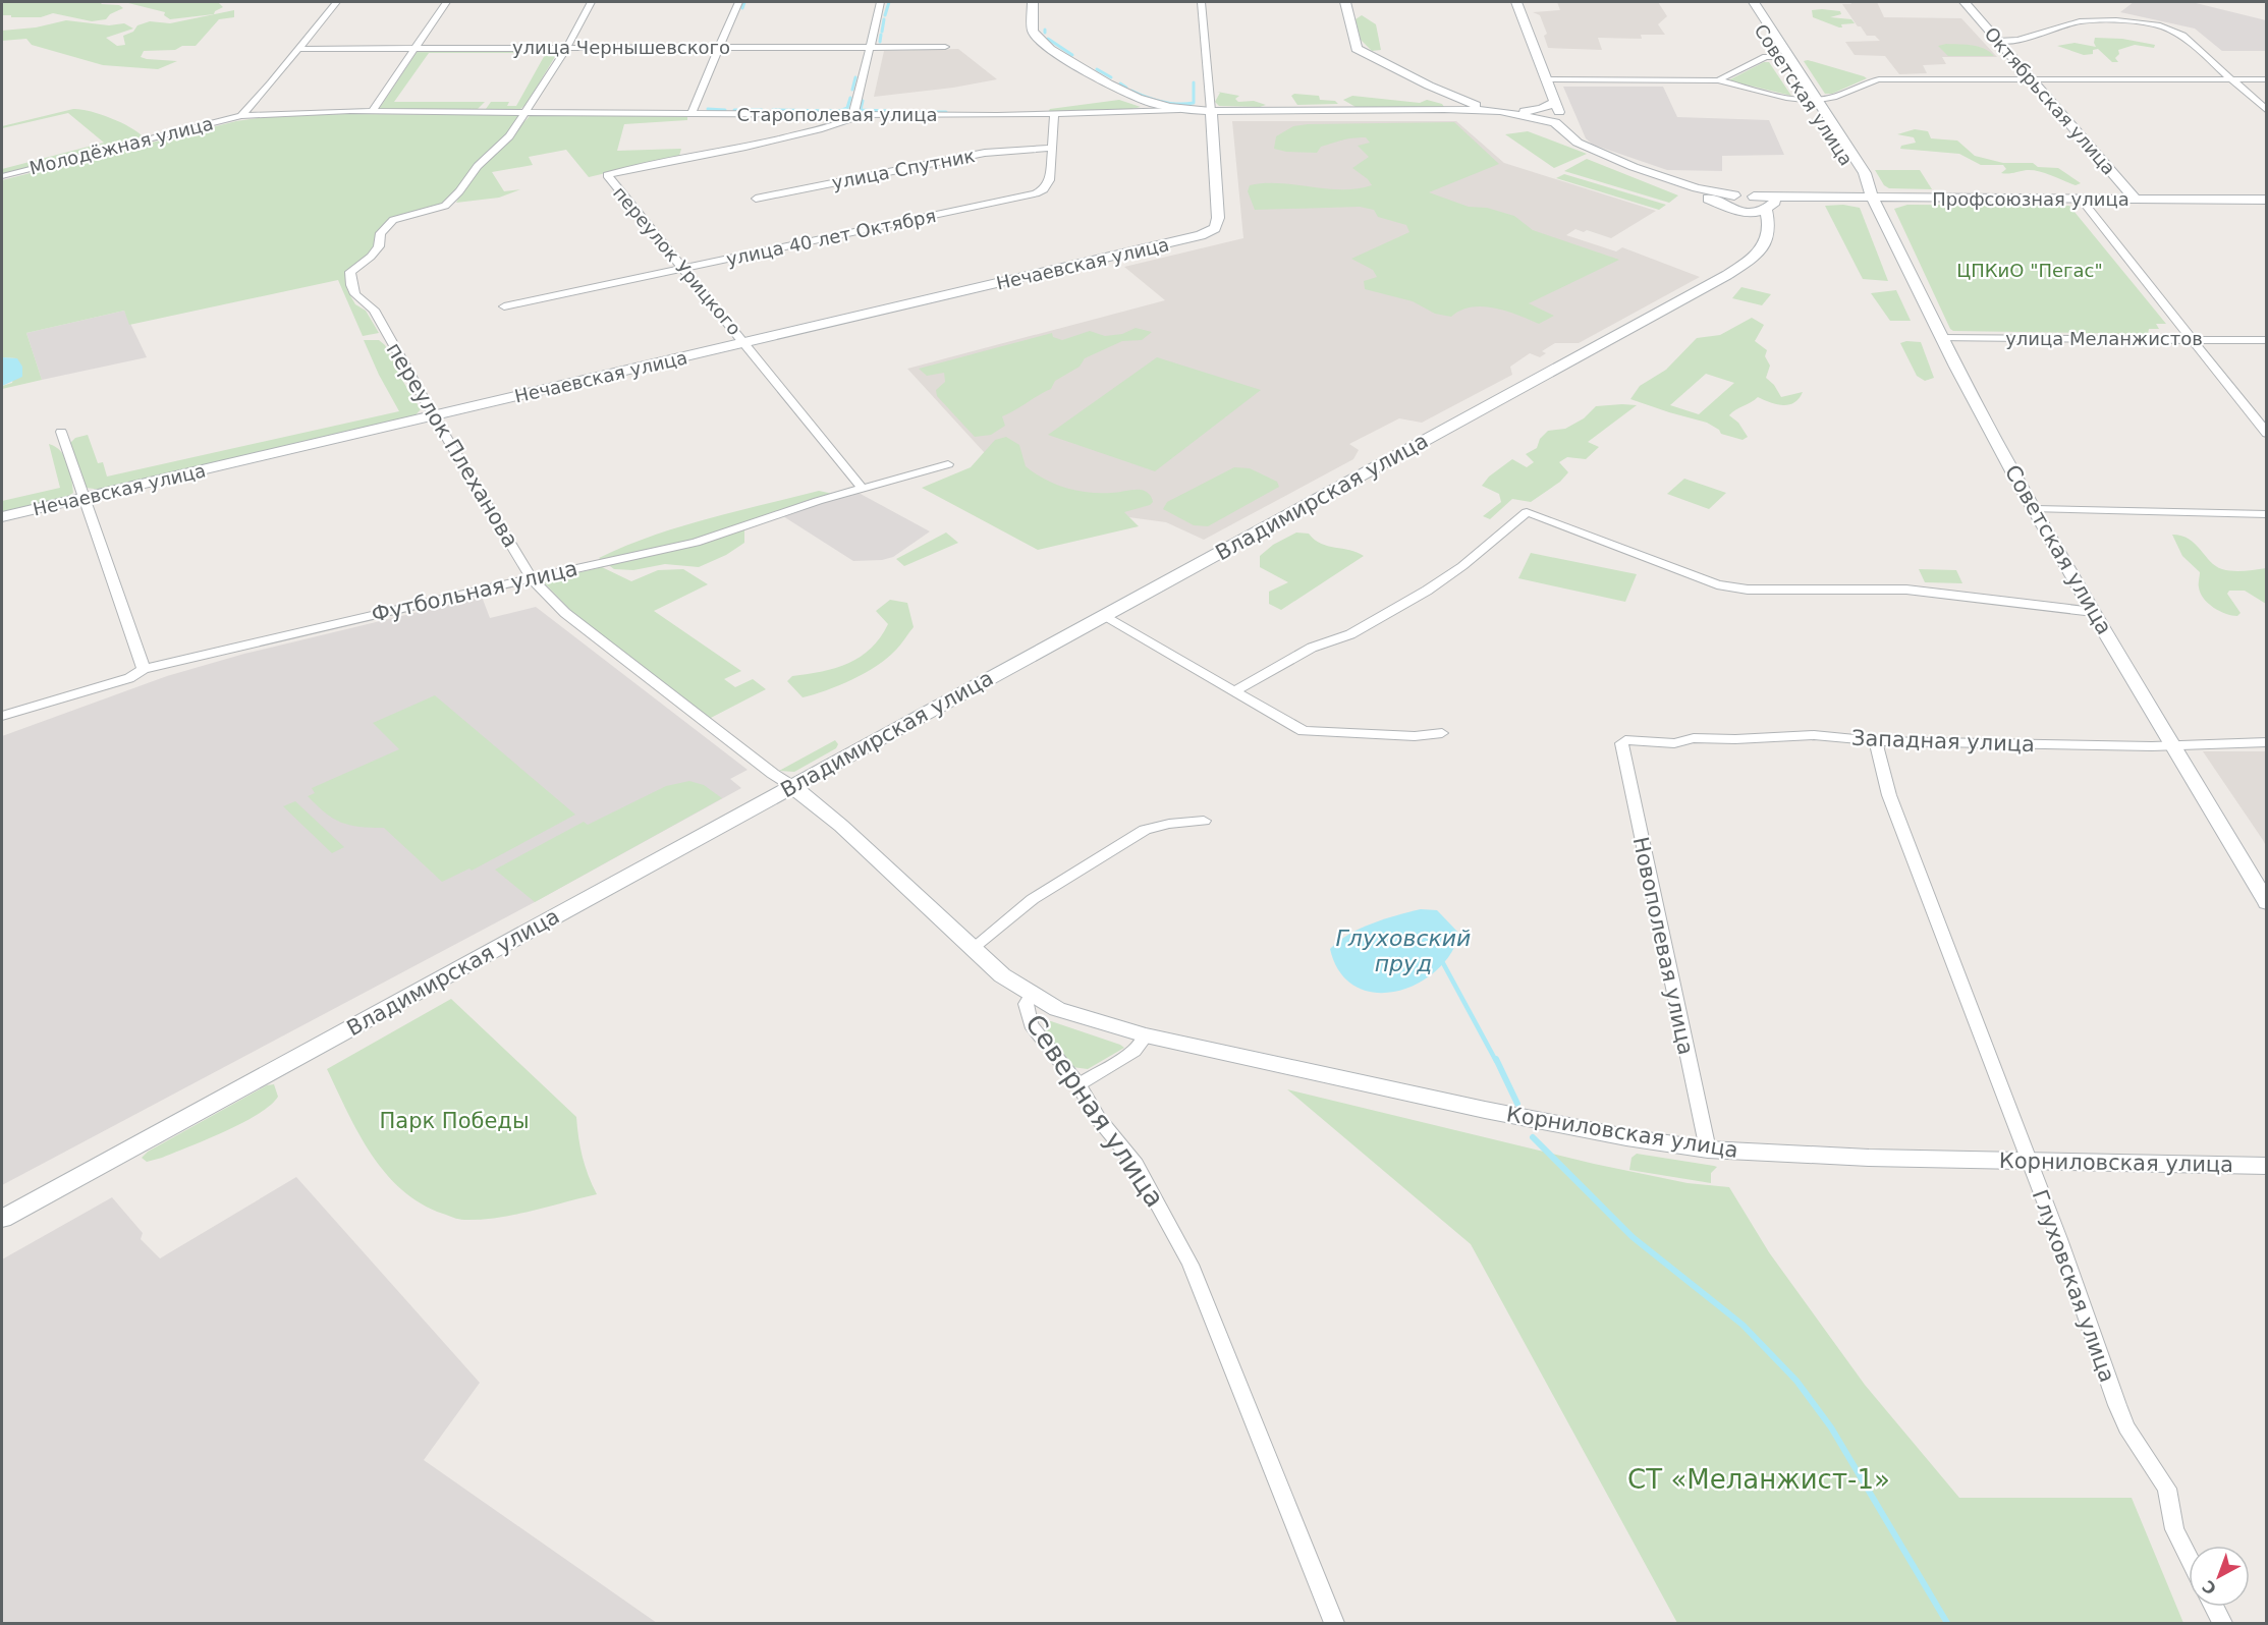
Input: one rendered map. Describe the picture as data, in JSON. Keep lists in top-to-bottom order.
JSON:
{
  "streets": {
    "street": [
      "улица Чернышевского",
      "Советская улица",
      "Октябрьская улица",
      "Старополевая улица",
      "Молодёжная улица",
      "улица Спутник",
      "Профсоюзная улица",
      "улица 40 лет Октября",
      "переулок Урицкого",
      "Нечаевская улица",
      "улица Меланжистов",
      "переулок Плеханова",
      "Владимирская улица",
      "Футбольная улица",
      "Западная улица",
      "Новополевая улица",
      "Северная улица",
      "Корниловская улица",
      "Глуховская улица"
    ]
  },
  "crossings": [
    ["Советская улица", "Профсоюзная улица"],
    ["Советская улица", "улица Меланжистов"],
    ["Советская улица", "Западная улица"],
    ["Октябрьская улица", "Профсоюзная улица"],
    ["Старополевая улица", "Молодёжная улица"],
    ["Старополевая улица", "улица 40 лет Октября"],
    ["Старополевая улица", "переулок Урицкого"],
    ["Старополевая улица", "Нечаевская улица"],
    ["Старополевая улица", "переулок Плеханова"],
    ["улица Спутник", "улица 40 лет Октября"],
    ["улица 40 лет Октября", "переулок Урицкого"],
    ["переулок Урицкого", "Нечаевская улица"],
    ["переулок Урицкого", "Футбольная улица"],
    ["Нечаевская улица", "переулок Плеханова"],
    ["переулок Плеханова", "Владимирская улица"],
    ["переулок Плеханова", "Футбольная улица"],
    ["переулок Плеханова", "Северная улица"],
    ["Владимирская улица", "Северная улица"],
    ["Западная улица", "Новополевая улица"],
    ["Западная улица", "Глуховская улица"],
    ["Новополевая улица", "Корниловская улица"],
    ["Северная улица", "Корниловская улица"],
    ["Корниловская улица", "Глуховская улица"]
  ],
  "water": ["Глуховский пруд"],
  "parks": ["ЦПКиО \"Пегас\"", "Парк Победы", "СТ «Меланжист-1»"],
  "north": "bottom left"
}
